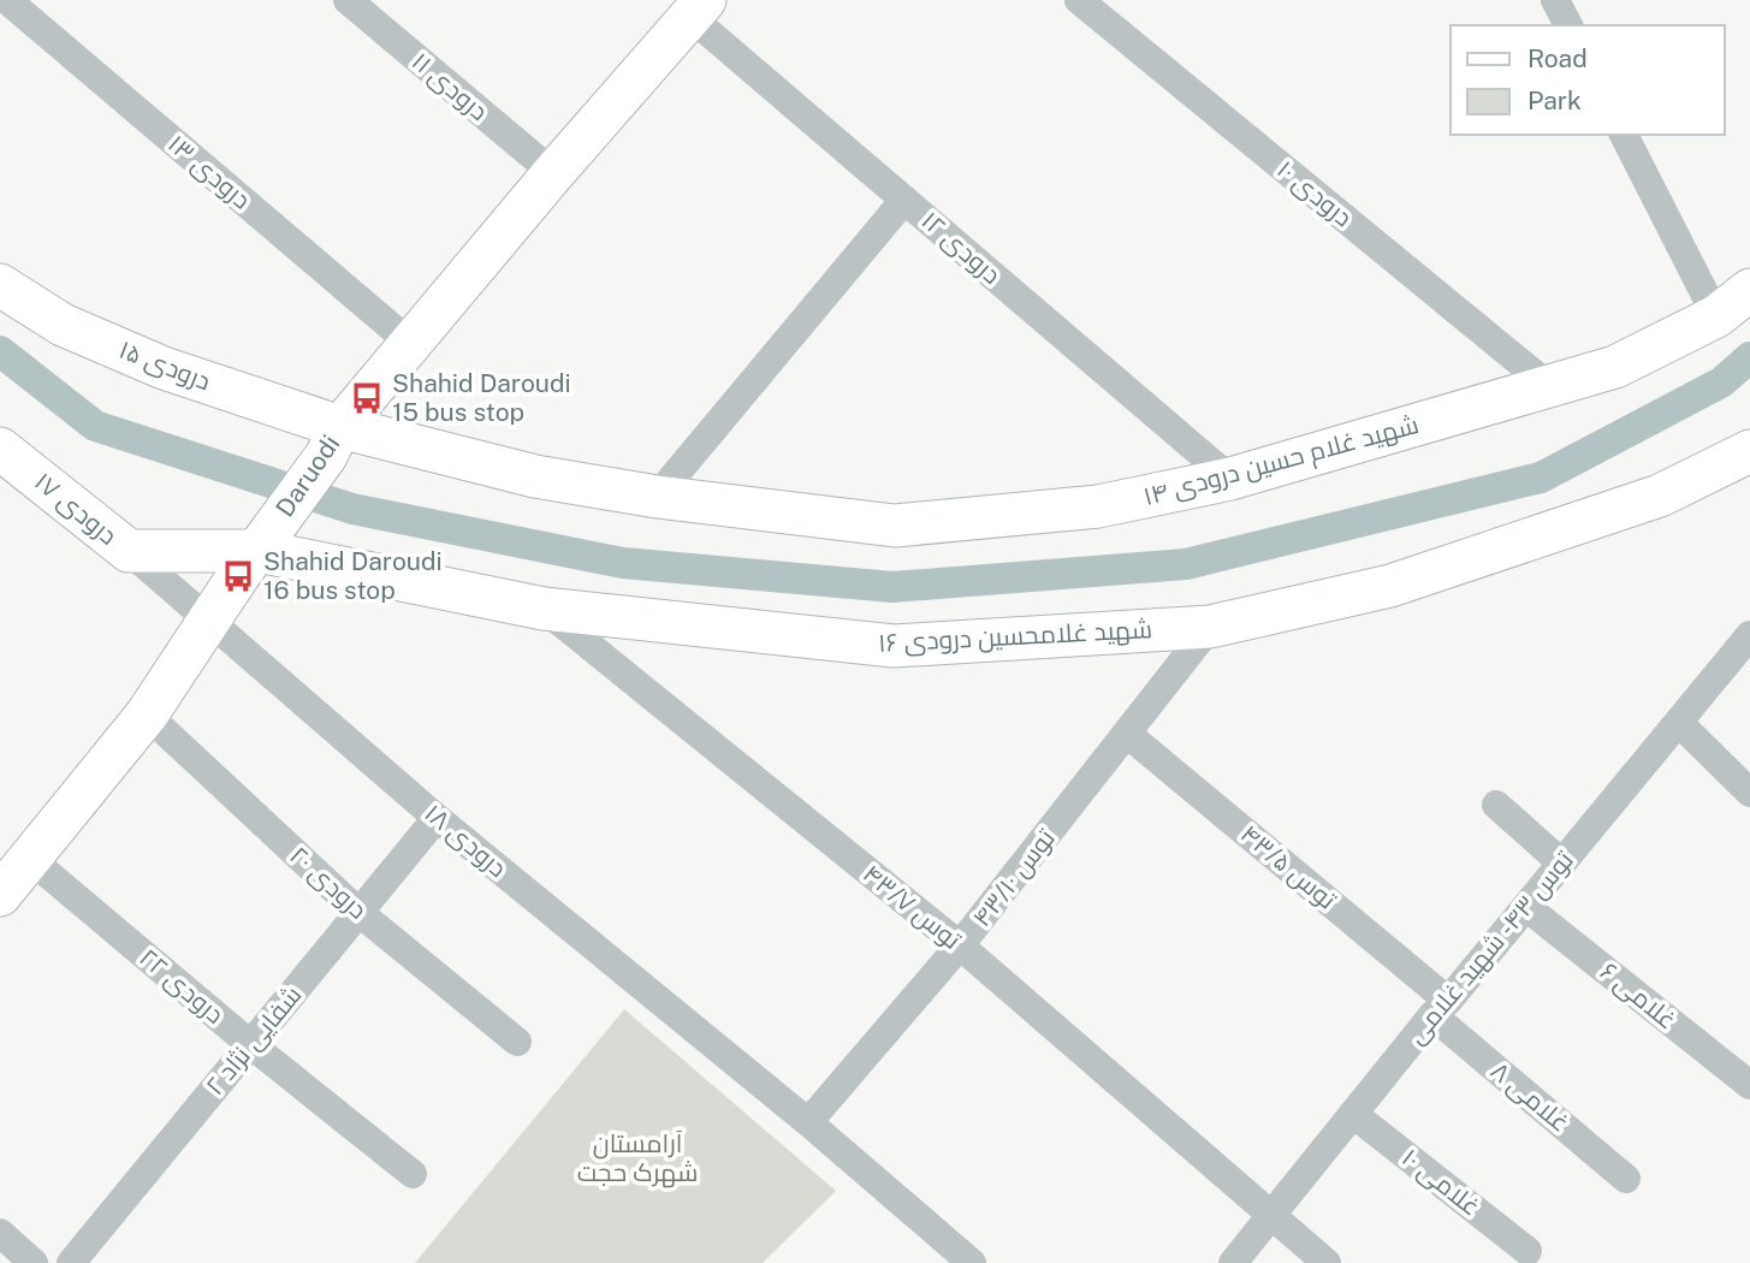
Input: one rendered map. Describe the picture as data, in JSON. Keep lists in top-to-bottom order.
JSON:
{
  "streets": {
    "street": [
      "درودی ۱۱",
      "درودی ۱۳",
      "درودی ۱۰",
      "درودی ۱۲",
      "درودی ۱۵",
      "شهید غلام حسین درودی ۱۴",
      "Daruodi",
      "درودی ۱۷",
      "شهید غلامحسین درودی ۱۶",
      "درودی ۱۸",
      "توس ۴۳/۵",
      "توس ۴۳/۱۰",
      "درودی ۲۰",
      "توس ۴۳/۷",
      "توس ۴۳ - شهید غلامی",
      "درودی ۲۲",
      "غلامی ۶",
      "شفایی نژاد ۲",
      "غلامی ۸",
      "غلامی ۱۰"
    ]
  },
  "crossings": [
    ["درودی ۱۱", "Daruodi"],
    ["درودی ۱۳", "Daruodi"],
    ["درودی ۱۰", "شهید غلام حسین درودی ۱۴"],
    ["درودی ۱۲", "شهید غلام حسین درودی ۱۴"],
    ["درودی ۱۲", "Daruodi"],
    ["درودی ۱۵", "شهید غلام حسین درودی ۱۴"],
    ["درودی ۱۵", "Daruodi"],
    ["شهید غلام حسین درودی ۱۴", "Daruodi"],
    ["Daruodi", "درودی ۱۷"],
    ["Daruodi", "شهید غلامحسین درودی ۱۶"],
    ["Daruodi", "درودی ۱۸"],
    ["Daruodi", "درودی ۲۰"],
    ["Daruodi", "درودی ۲۲"],
    ["درودی ۱۷", "شهید غلامحسین درودی ۱۶"],
    ["درودی ۱۷", "درودی ۱۸"],
    ["شهید غلامحسین درودی ۱۶", "توس ۴۳/۱۰"],
    ["شهید غلامحسین درودی ۱۶", "توس ۴۳/۷"],
    ["درودی ۱۸", "توس ۴۳/۱۰"],
    ["درودی ۱۸", "شفایی نژاد ۲"],
    ["توس ۴۳/۵", "توس ۴۳/۱۰"],
    ["توس ۴۳/۵", "توس ۴۳ - شهید غلامی"],
    ["توس ۴۳/۵", "غلامی ۸"],
    ["توس ۴۳/۱۰", "توس ۴۳/۷"],
    ["درودی ۲۰", "شفایی نژاد ۲"],
    ["توس ۴۳/۷", "توس ۴۳ - شهید غلامی"],
    ["توس ۴۳ - شهید غلامی", "غلامی ۶"],
    ["توس ۴۳ - شهید غلامی", "غلامی ۸"],
    ["توس ۴۳ - شهید غلامی", "غلامی ۱۰"],
    ["درودی ۲۲", "شفایی نژاد ۲"]
  ],
  "parks": ["آرامستان شهرک حجت"],
  "places": {
    "bus stop": ["Shahid Daroudi 15 bus stop", "Shahid Daroudi 16 bus stop"]
  },
  "legend": ["Road", "Park"]
}
